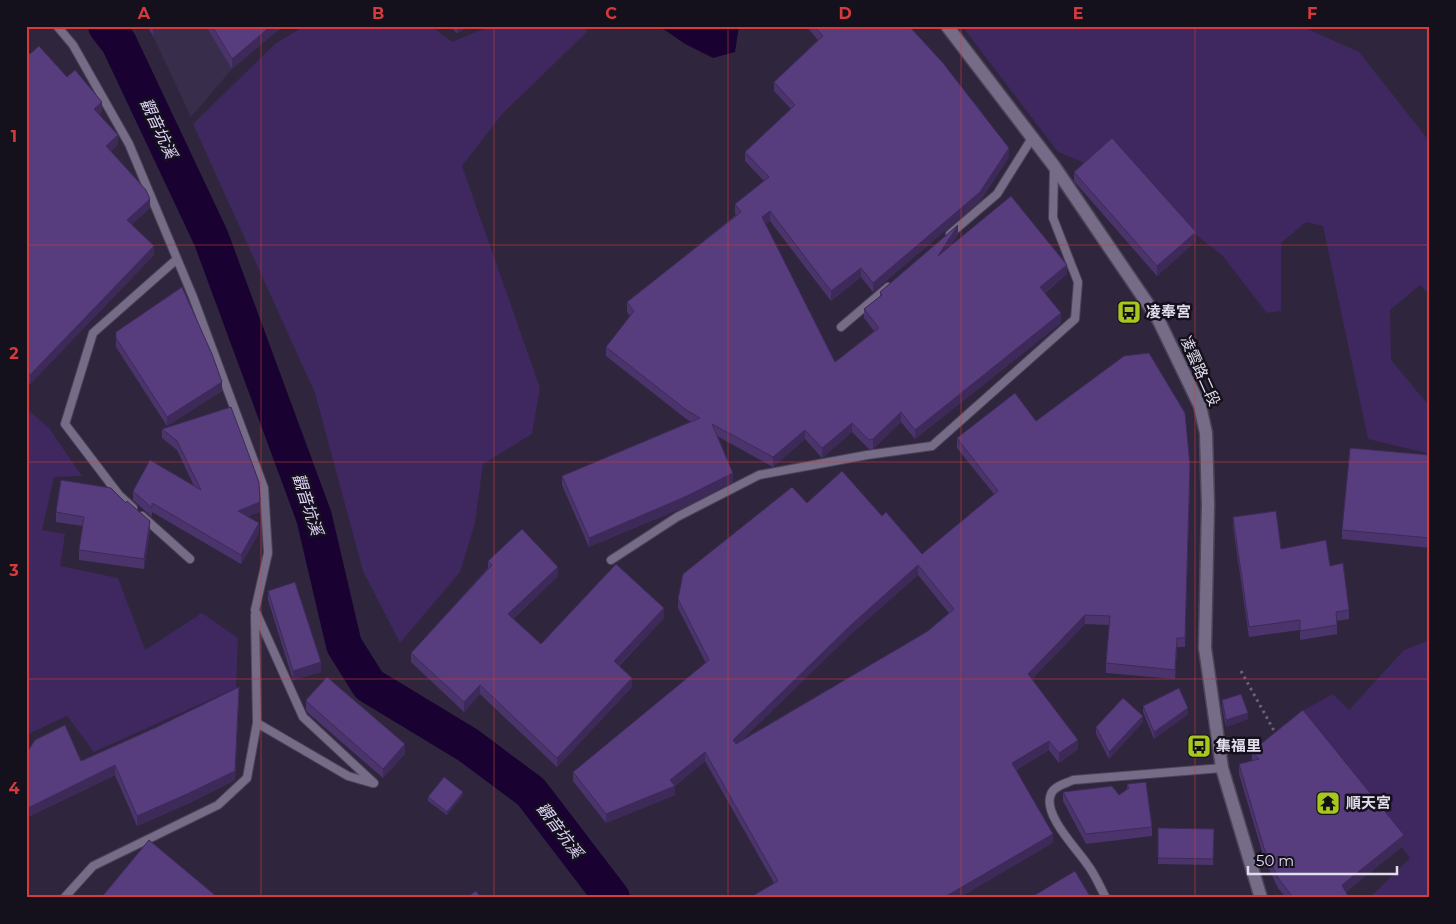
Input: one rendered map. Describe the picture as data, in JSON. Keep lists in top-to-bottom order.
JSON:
{
  "streets": {
    "street": ["凌雲路二段"]
  },
  "water": ["觀音坑溪"],
  "places": {
    "bus stop": ["凌奉宮", "集福里"],
    "temple": ["順天宮"]
  },
  "scale_bar": "50 m",
  "grid": {
    "columns": [
      "A",
      "B",
      "C",
      "D",
      "E",
      "F"
    ],
    "rows": [
      "1",
      "2",
      "3",
      "4"
    ]
  }
}
